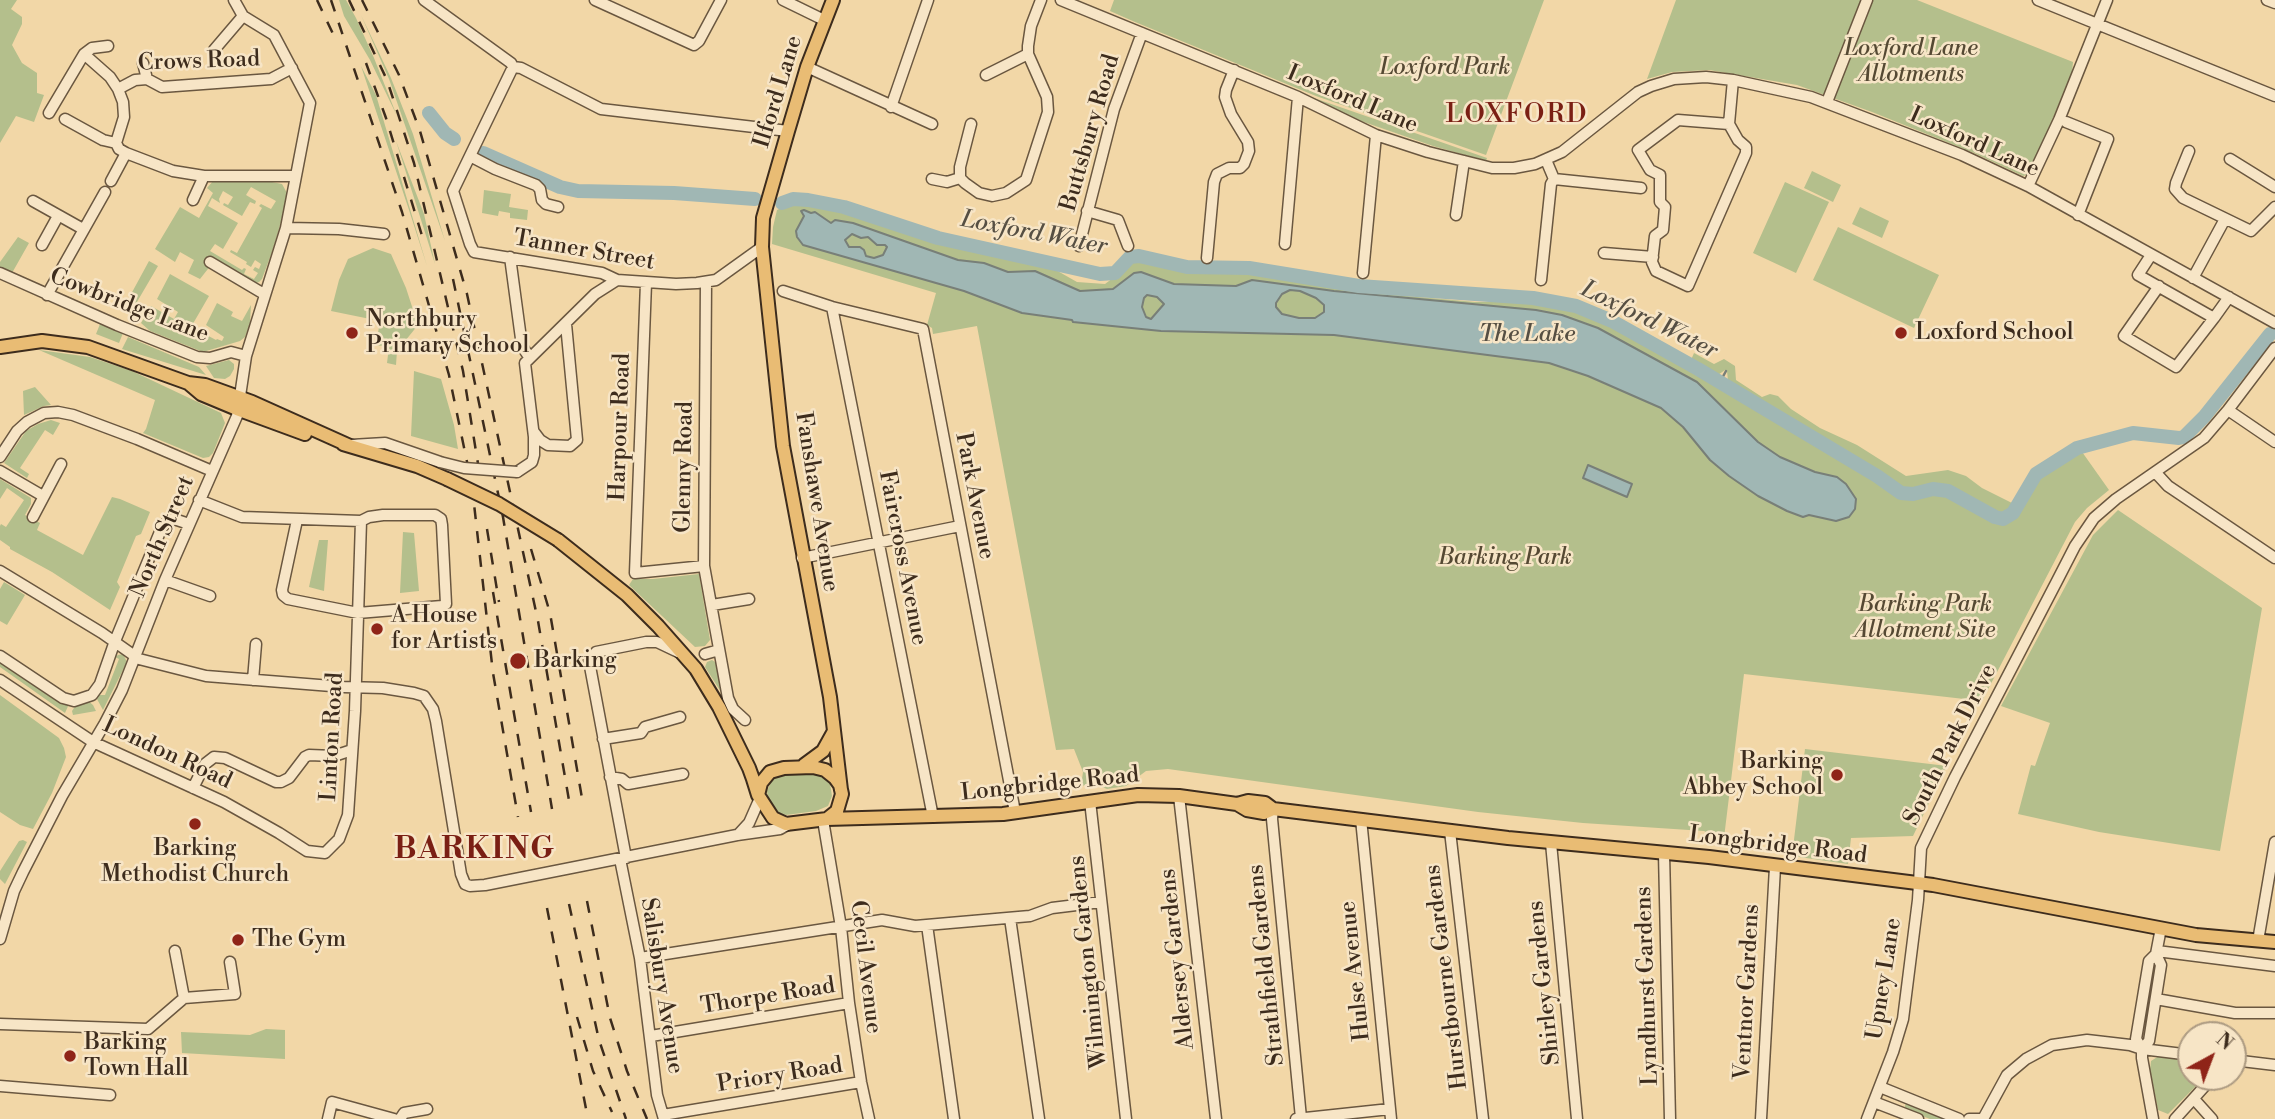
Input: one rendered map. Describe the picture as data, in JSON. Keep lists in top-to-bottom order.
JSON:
{
  "streets": {
    "main road": ["Ilford Lane", "Fanshawe Avenue", "Longbridge Road"],
    "street": [
      "Crows Road",
      "Loxford Lane",
      "Buttsbury Road",
      "Tanner Street",
      "Cowbridge Lane",
      "Harpour Road",
      "Glenny Road",
      "Park Avenue",
      "North Street",
      "Faircross Avenue",
      "Linton Road",
      "South Park Drive",
      "London Road",
      "Aldersey Gardens",
      "Wilmington Gardens",
      "Strathfield Gardens",
      "Cecil Avenue",
      "Hulse Avenue",
      "Hurstbourne Gardens",
      "Upney Lane",
      "Shirley Gardens",
      "Salisbury Avenue",
      "Lyndhurst Gardens",
      "Ventnor Gardens",
      "Thorpe Road",
      "Priory Road"
    ]
  },
  "crossings": [
    ["Crows Road", "North Street"],
    ["Ilford Lane", "Tanner Street"],
    ["Ilford Lane", "Fanshawe Avenue"],
    ["Loxford Lane", "Buttsbury Road"],
    ["Tanner Street", "Harpour Road"],
    ["Tanner Street", "Glenny Road"],
    ["Tanner Street", "Fanshawe Avenue"],
    ["Cowbridge Lane", "North Street"],
    ["Harpour Road", "Glenny Road"],
    ["Park Avenue", "Faircross Avenue"],
    ["Park Avenue", "Longbridge Road"],
    ["Fanshawe Avenue", "Longbridge Road"],
    ["Fanshawe Avenue", "Cecil Avenue"],
    ["North Street", "London Road"],
    ["Faircross Avenue", "Longbridge Road"],
    ["Linton Road", "London Road"],
    ["South Park Drive", "Longbridge Road"],
    ["South Park Drive", "Upney Lane"],
    ["Longbridge Road", "Aldersey Gardens"],
    ["Longbridge Road", "Wilmington Gardens"],
    ["Longbridge Road", "Strathfield Gardens"],
    ["Longbridge Road", "Cecil Avenue"],
    ["Longbridge Road", "Hulse Avenue"],
    ["Longbridge Road", "Hurstbourne Gardens"],
    ["Longbridge Road", "Upney Lane"],
    ["Longbridge Road", "Shirley Gardens"],
    ["Longbridge Road", "Lyndhurst Gardens"],
    ["Longbridge Road", "Ventnor Gardens"],
    ["Cecil Avenue", "Thorpe Road"],
    ["Cecil Avenue", "Priory Road"],
    ["Salisbury Avenue", "Thorpe Road"],
    ["Salisbury Avenue", "Priory Road"]
  ],
  "districts": ["LOXFORD", "BARKING"],
  "water": ["Loxford Water", "The Lake"],
  "parks": [
    "Loxford Lane Allotments",
    "Loxford Park",
    "Barking Park",
    "Barking Park Allotment Site"
  ],
  "places": [
    "Northbury Primary School",
    "Loxford School",
    "A House for Artists",
    "Barking",
    "Barking Abbey School",
    "Barking Methodist Church",
    "The Gym",
    "Barking Town Hall"
  ],
  "north": "top right"
}
